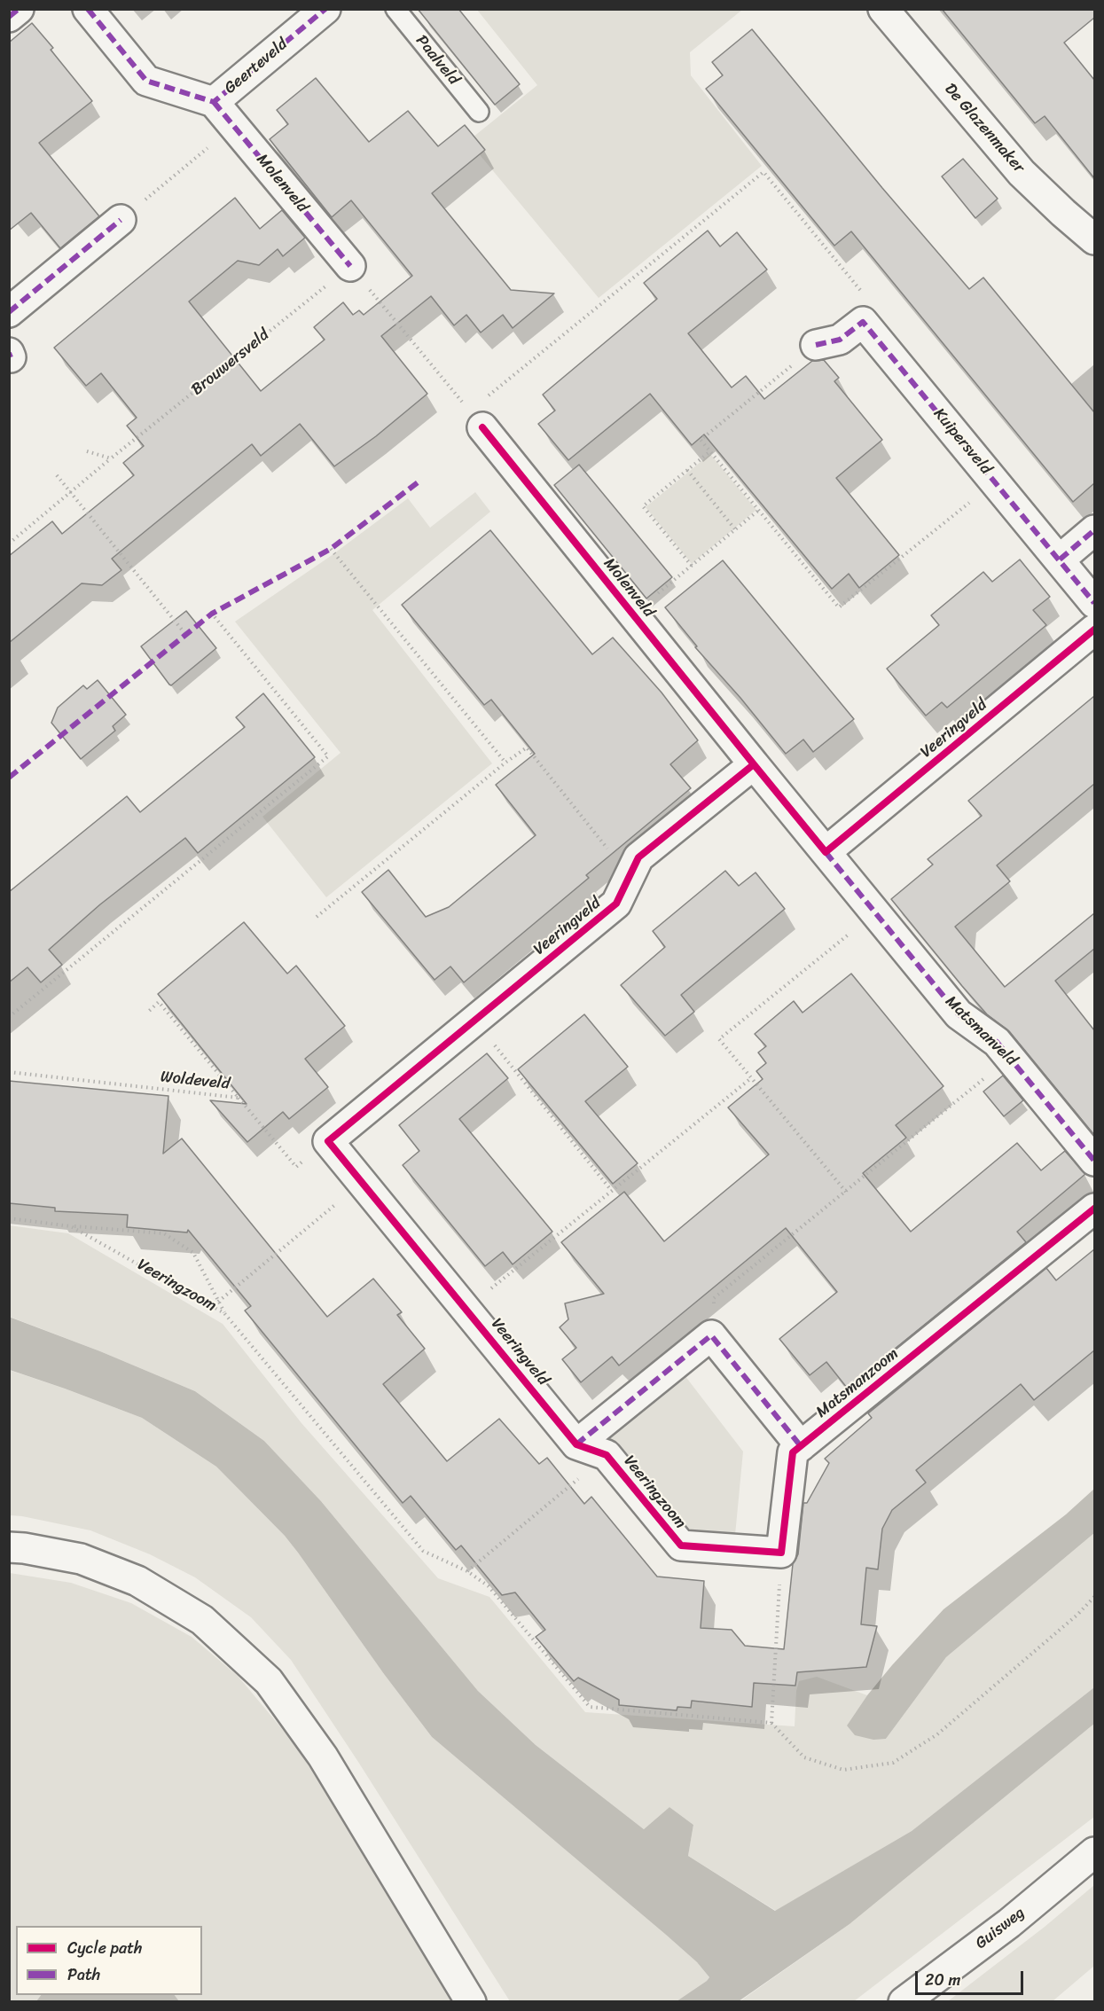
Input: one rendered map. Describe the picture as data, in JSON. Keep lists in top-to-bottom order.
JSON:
{
  "streets": {
    "main road": [
      "Geerteveld",
      "De Glazenmaker",
      "Molenveld",
      "Kuipersveld",
      "Veeringveld",
      "Matsmanveld",
      "Veeringzoom",
      "Matsmanzoom",
      "Guisweg"
    ],
    "lane": ["Paalveld"],
    "path": ["Brouwersveld", "Woldeveld"]
  },
  "crossings": [
    ["Geerteveld", "Molenveld"],
    ["Molenveld", "Brouwersveld"],
    ["Molenveld", "Veeringveld"],
    ["Veeringveld", "Matsmanveld"],
    ["Veeringveld", "Veeringzoom"],
    ["Veeringzoom", "Matsmanzoom"]
  ],
  "legend": ["Cycle path", "Path"],
  "scale_bar": "20 m"
}
